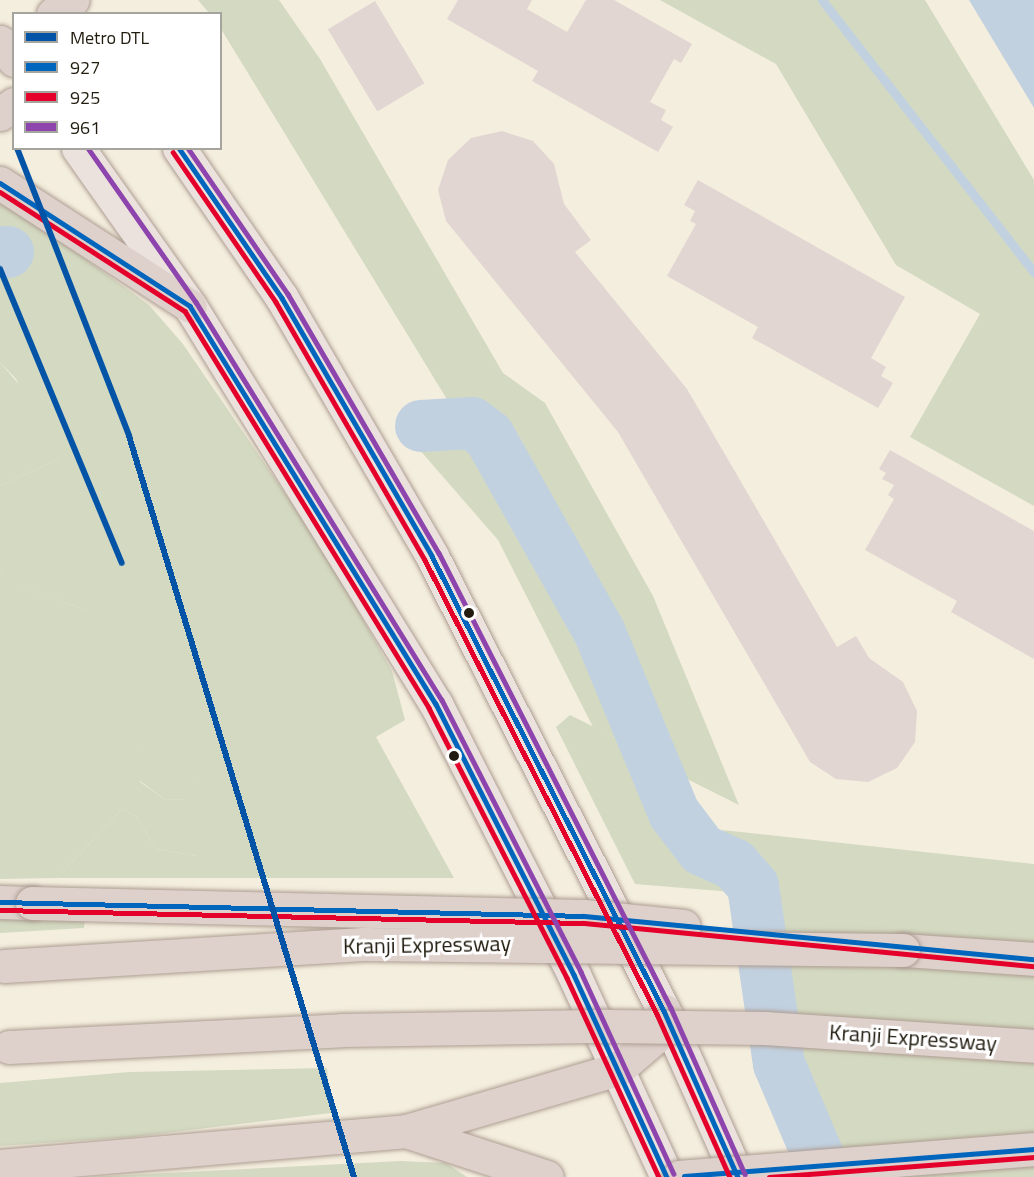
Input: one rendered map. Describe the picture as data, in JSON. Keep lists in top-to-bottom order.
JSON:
{
  "streets": {
    "highway": ["Kranji Expressway"]
  },
  "lines": [
    "metro line DTL",
    "transit line 927",
    "transit line 961",
    "transit line 925"
  ],
  "legend": [
    "Metro DTL",
    "927",
    "925",
    "961"
  ]
}
